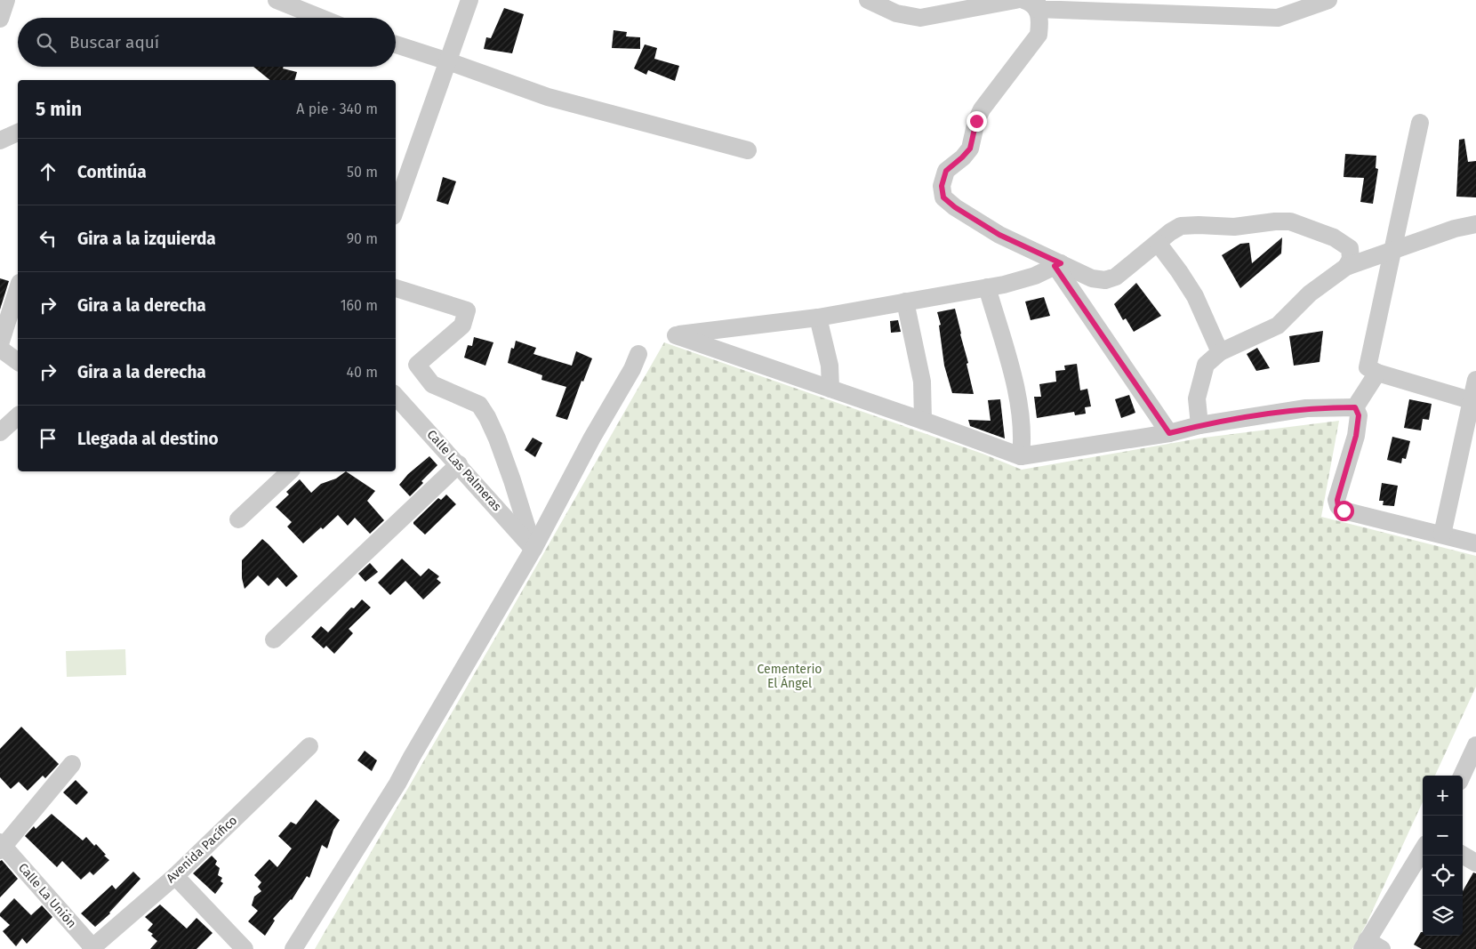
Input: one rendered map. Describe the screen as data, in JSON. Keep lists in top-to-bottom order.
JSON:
{
  "streets": {
    "street": ["Calle Las Palmeras", "Avenida Pacífico", "Calle La Unión"]
  },
  "crossings": [
    ["Avenida Pacífico", "Calle La Unión"]
  ],
  "parks": ["Cementerio El Ángel"],
  "page": {
    "search": "Buscar aquí",
    "heading": ["5 min", "A pie · 340 m"],
    "list": [
      ["Continúa", "50 m"],
      ["Gira a la izquierda", "90 m"],
      ["Gira a la derecha", "160 m"],
      ["Gira a la derecha", "40 m"],
      "Llegada al destino"
    ],
    "map_buttons": ["+", "−"]
  }
}
